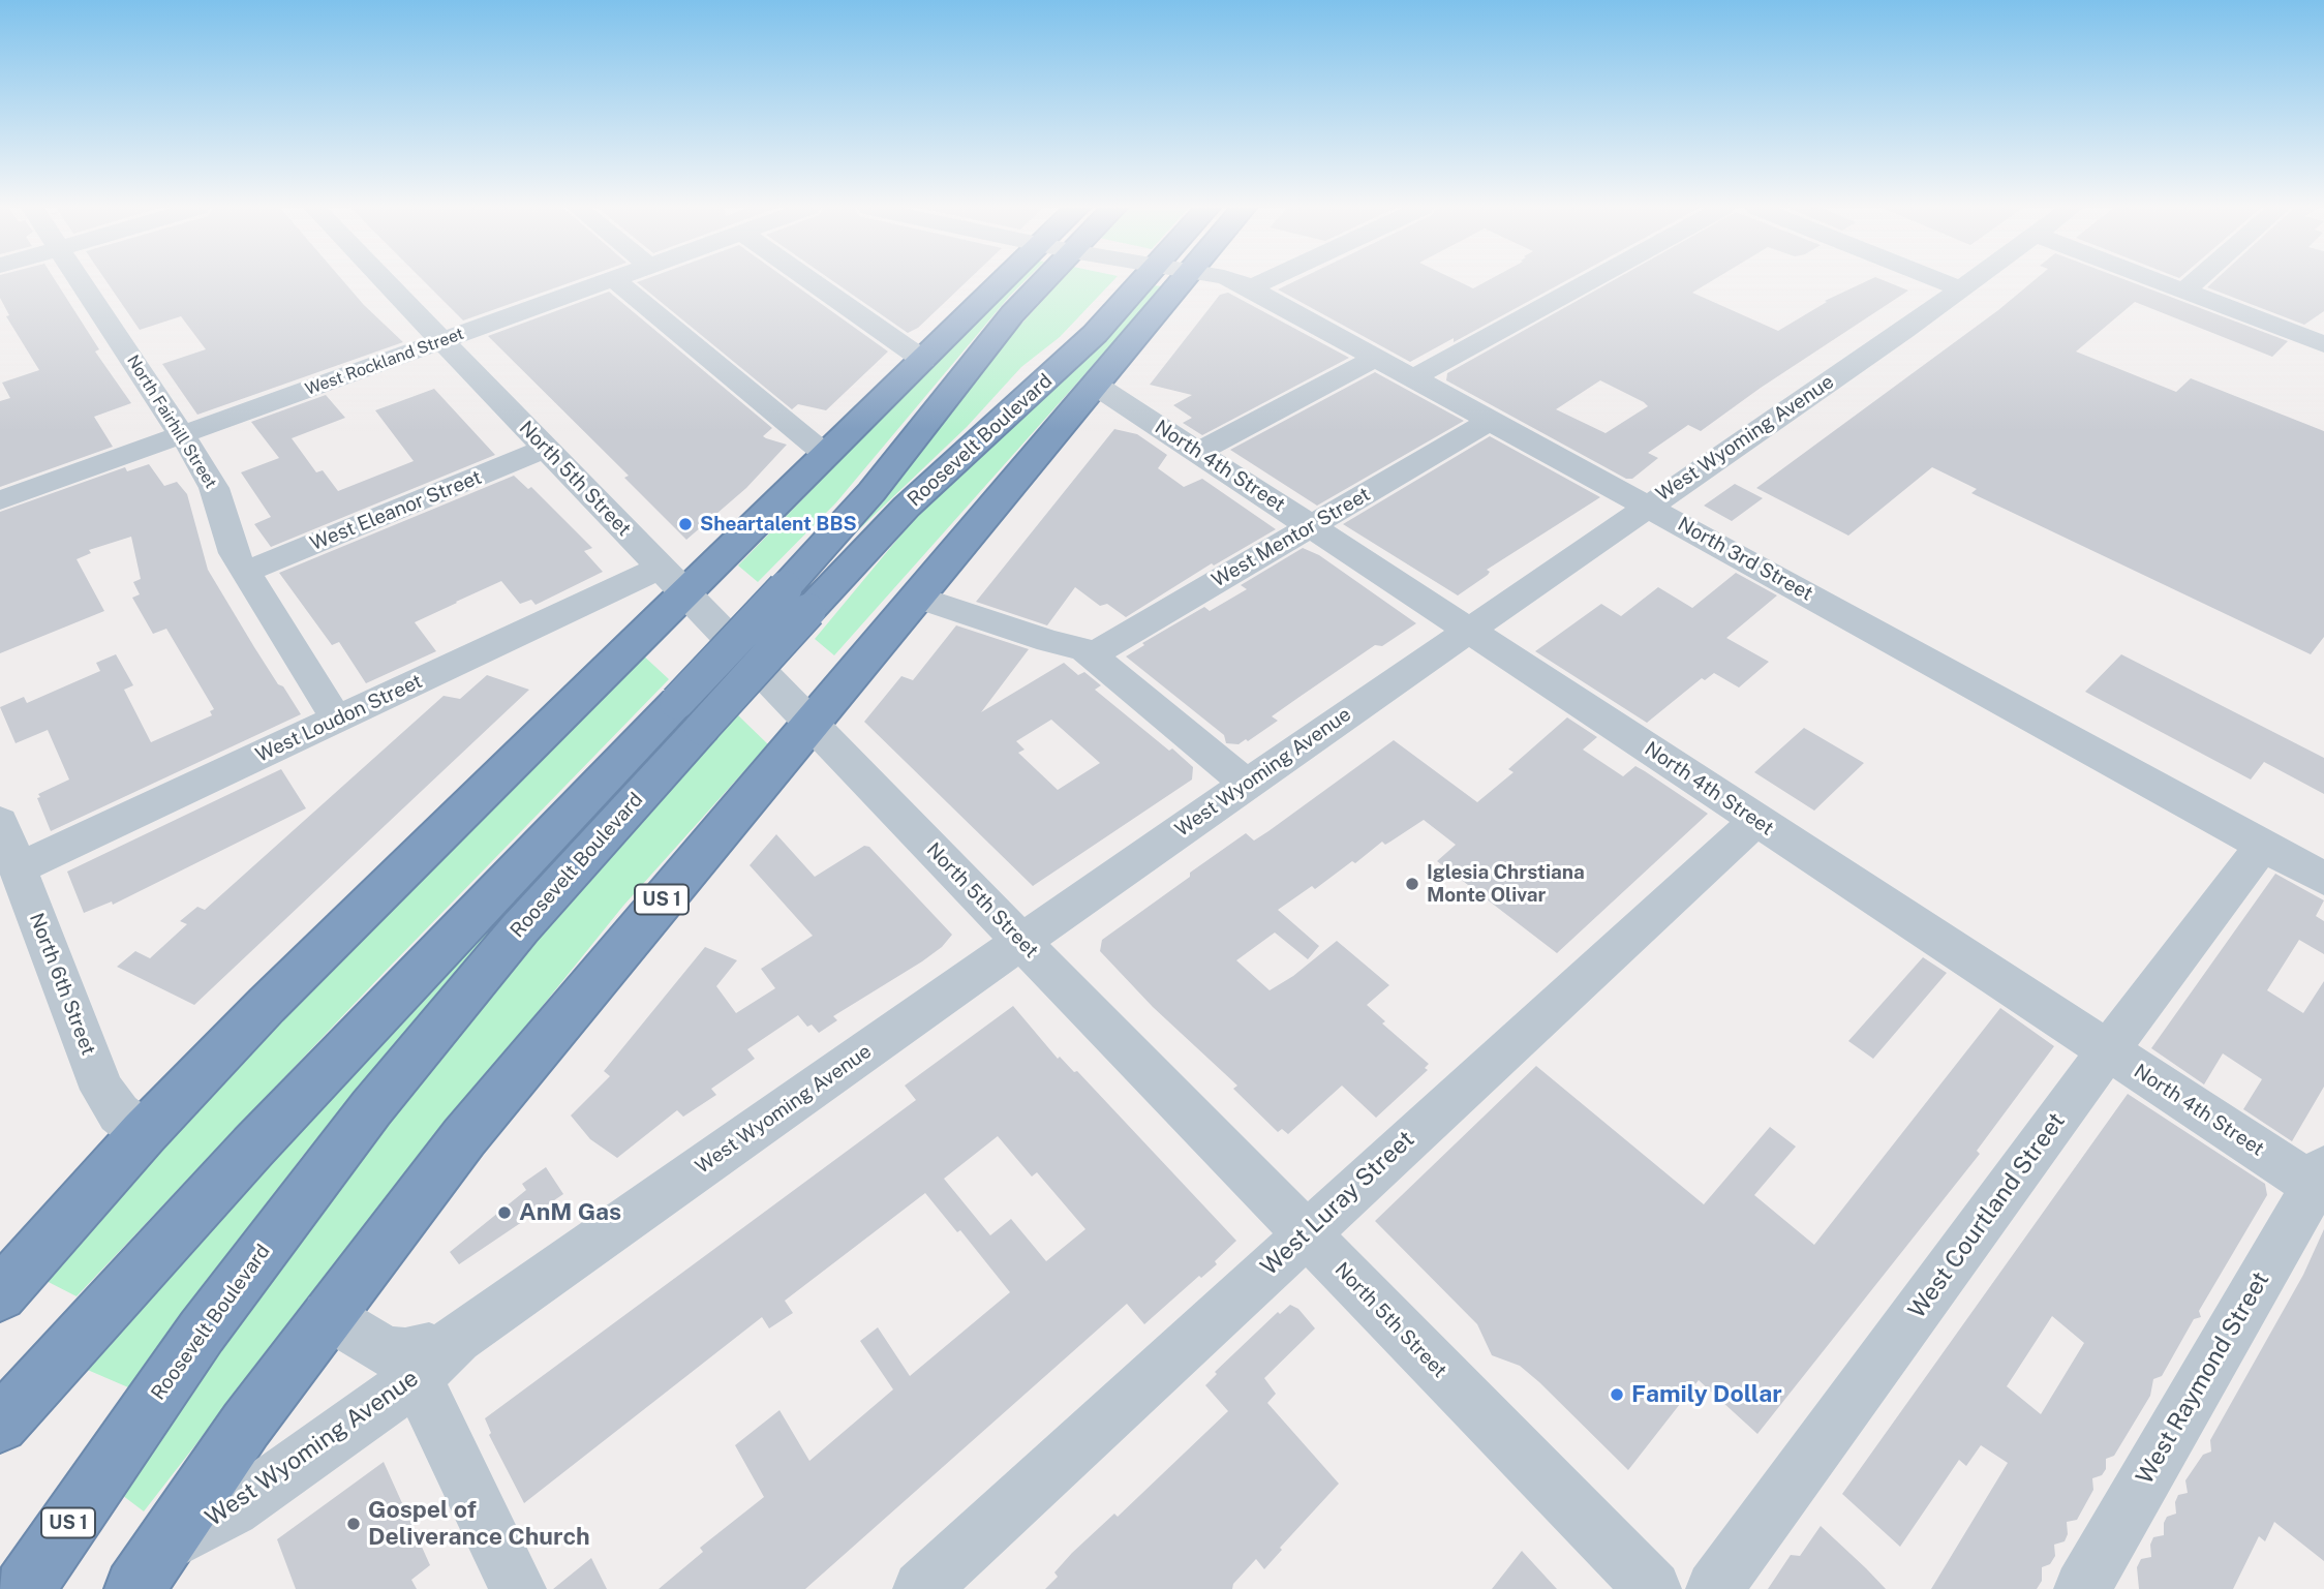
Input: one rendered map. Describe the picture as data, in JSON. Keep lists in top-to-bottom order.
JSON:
{
  "streets": {
    "highway": ["Roosevelt Boulevard", "US 1"],
    "street": [
      "West Rockland Street",
      "North Fairhill Street",
      "West Wyoming Avenue",
      "North 4th Street",
      "North 5th Street",
      "West Eleanor Street",
      "West Mentor Street",
      "North 3rd Street",
      "West Loudon Street",
      "North 6th Street",
      "West Luray Street",
      "West Courtland Street",
      "West Raymond Street"
    ]
  },
  "crossings": [
    ["West Rockland Street", "North Fairhill Street"],
    ["West Rockland Street", "North 5th Street"],
    ["North Fairhill Street", "West Eleanor Street"],
    ["North Fairhill Street", "West Loudon Street"],
    ["West Wyoming Avenue", "Roosevelt Boulevard"],
    ["West Wyoming Avenue", "North 4th Street"],
    ["West Wyoming Avenue", "North 5th Street"],
    ["West Wyoming Avenue", "North 3rd Street"],
    ["Roosevelt Boulevard", "North 4th Street"],
    ["Roosevelt Boulevard", "North 5th Street"],
    ["North 4th Street", "West Mentor Street"],
    ["North 4th Street", "West Luray Street"],
    ["North 4th Street", "West Courtland Street"],
    ["North 4th Street", "West Raymond Street"],
    ["North 5th Street", "West Eleanor Street"],
    ["North 5th Street", "West Loudon Street"],
    ["North 5th Street", "West Luray Street"],
    ["West Mentor Street", "North 3rd Street"],
    ["North 3rd Street", "West Courtland Street"],
    ["West Loudon Street", "North 6th Street"]
  ],
  "places": [
    "Sheartalent BBS",
    "Iglesia Chrstiana Monte Olivar",
    "AnM Gas",
    "Family Dollar",
    "Gospel of Deliverance Church"
  ]
}
